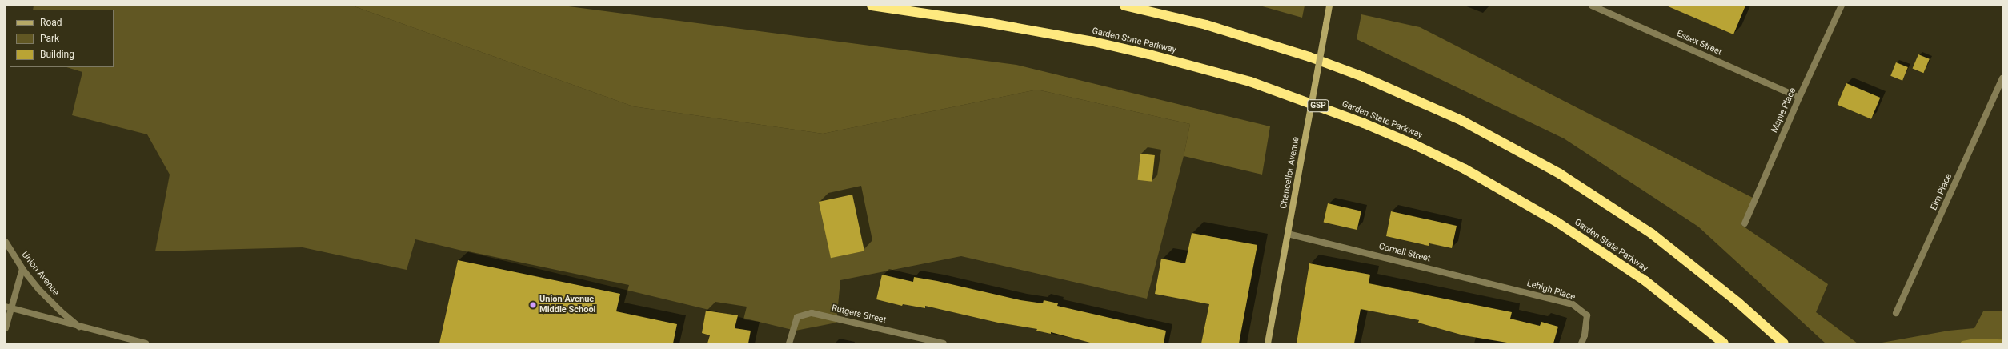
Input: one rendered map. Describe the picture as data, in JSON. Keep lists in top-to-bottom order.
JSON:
{
  "streets": {
    "highway": ["Garden State Parkway", "GSP"],
    "main road": ["Chancellor Avenue"],
    "street": [
      "Essex Street",
      "Maple Place",
      "Elm Place",
      "Cornell Street",
      "Union Avenue",
      "Lehigh Place",
      "Rutgers Street"
    ]
  },
  "crossings": [
    ["Essex Street", "Maple Place"],
    ["Chancellor Avenue", "Cornell Street"],
    ["Cornell Street", "Lehigh Place"]
  ],
  "places": ["Union Avenue Middle School"],
  "legend": ["Road", "Park", "Building"]
}
